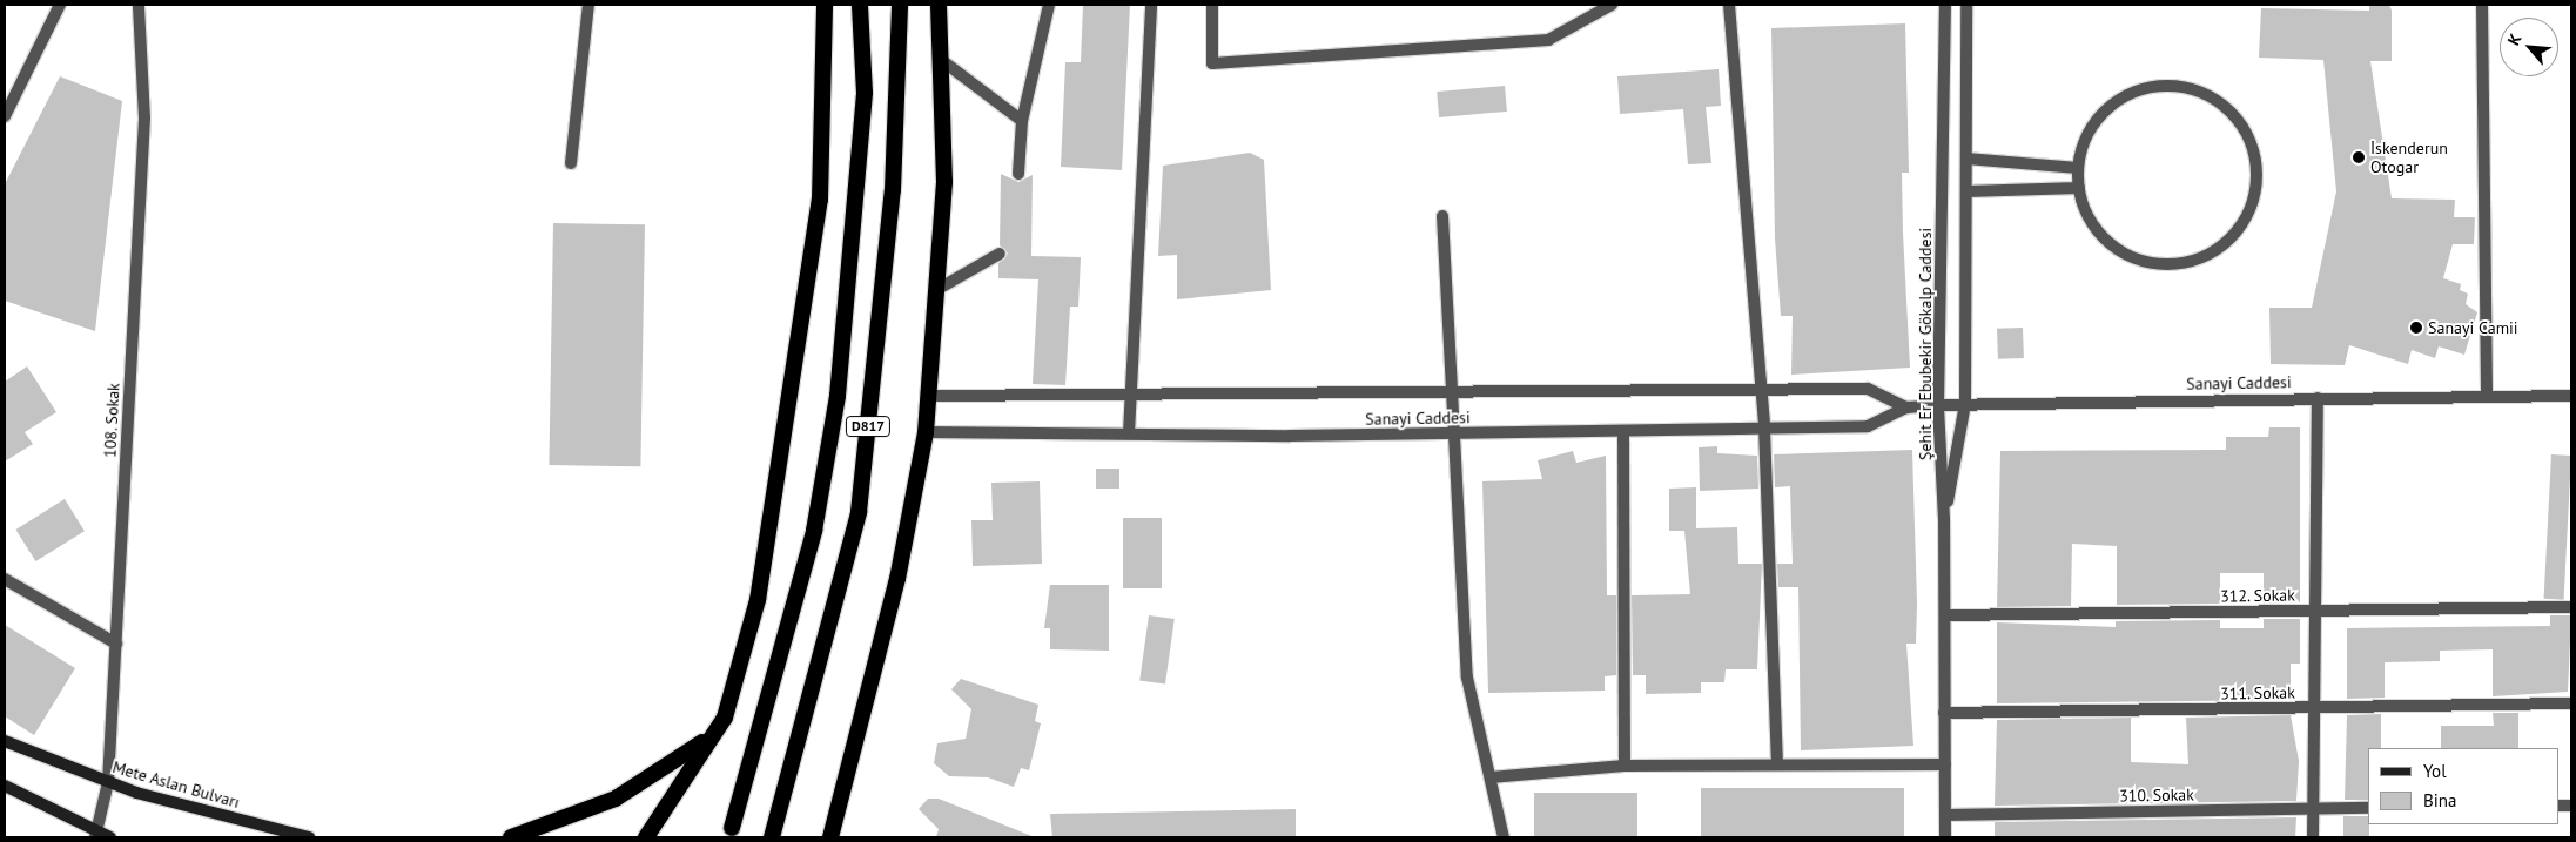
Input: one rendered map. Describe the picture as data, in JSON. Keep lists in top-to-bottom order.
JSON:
{
  "streets": {
    "highway": ["D817"],
    "main road": ["Mete Aslan Bulvarı"],
    "street": [
      "Şehit Er Ebubekir Gökalp Caddesi",
      "Sanayi Caddesi",
      "108. Sokak",
      "312. Sokak",
      "311. Sokak",
      "310. Sokak"
    ]
  },
  "crossings": [
    ["Şehit Er Ebubekir Gökalp Caddesi", "Sanayi Caddesi"],
    ["108. Sokak", "Mete Aslan Bulvarı"]
  ],
  "places": ["İskenderun Otogar", "Sanayi Camii"],
  "legend": ["Yol", "Bina"],
  "north": "top left"
}
